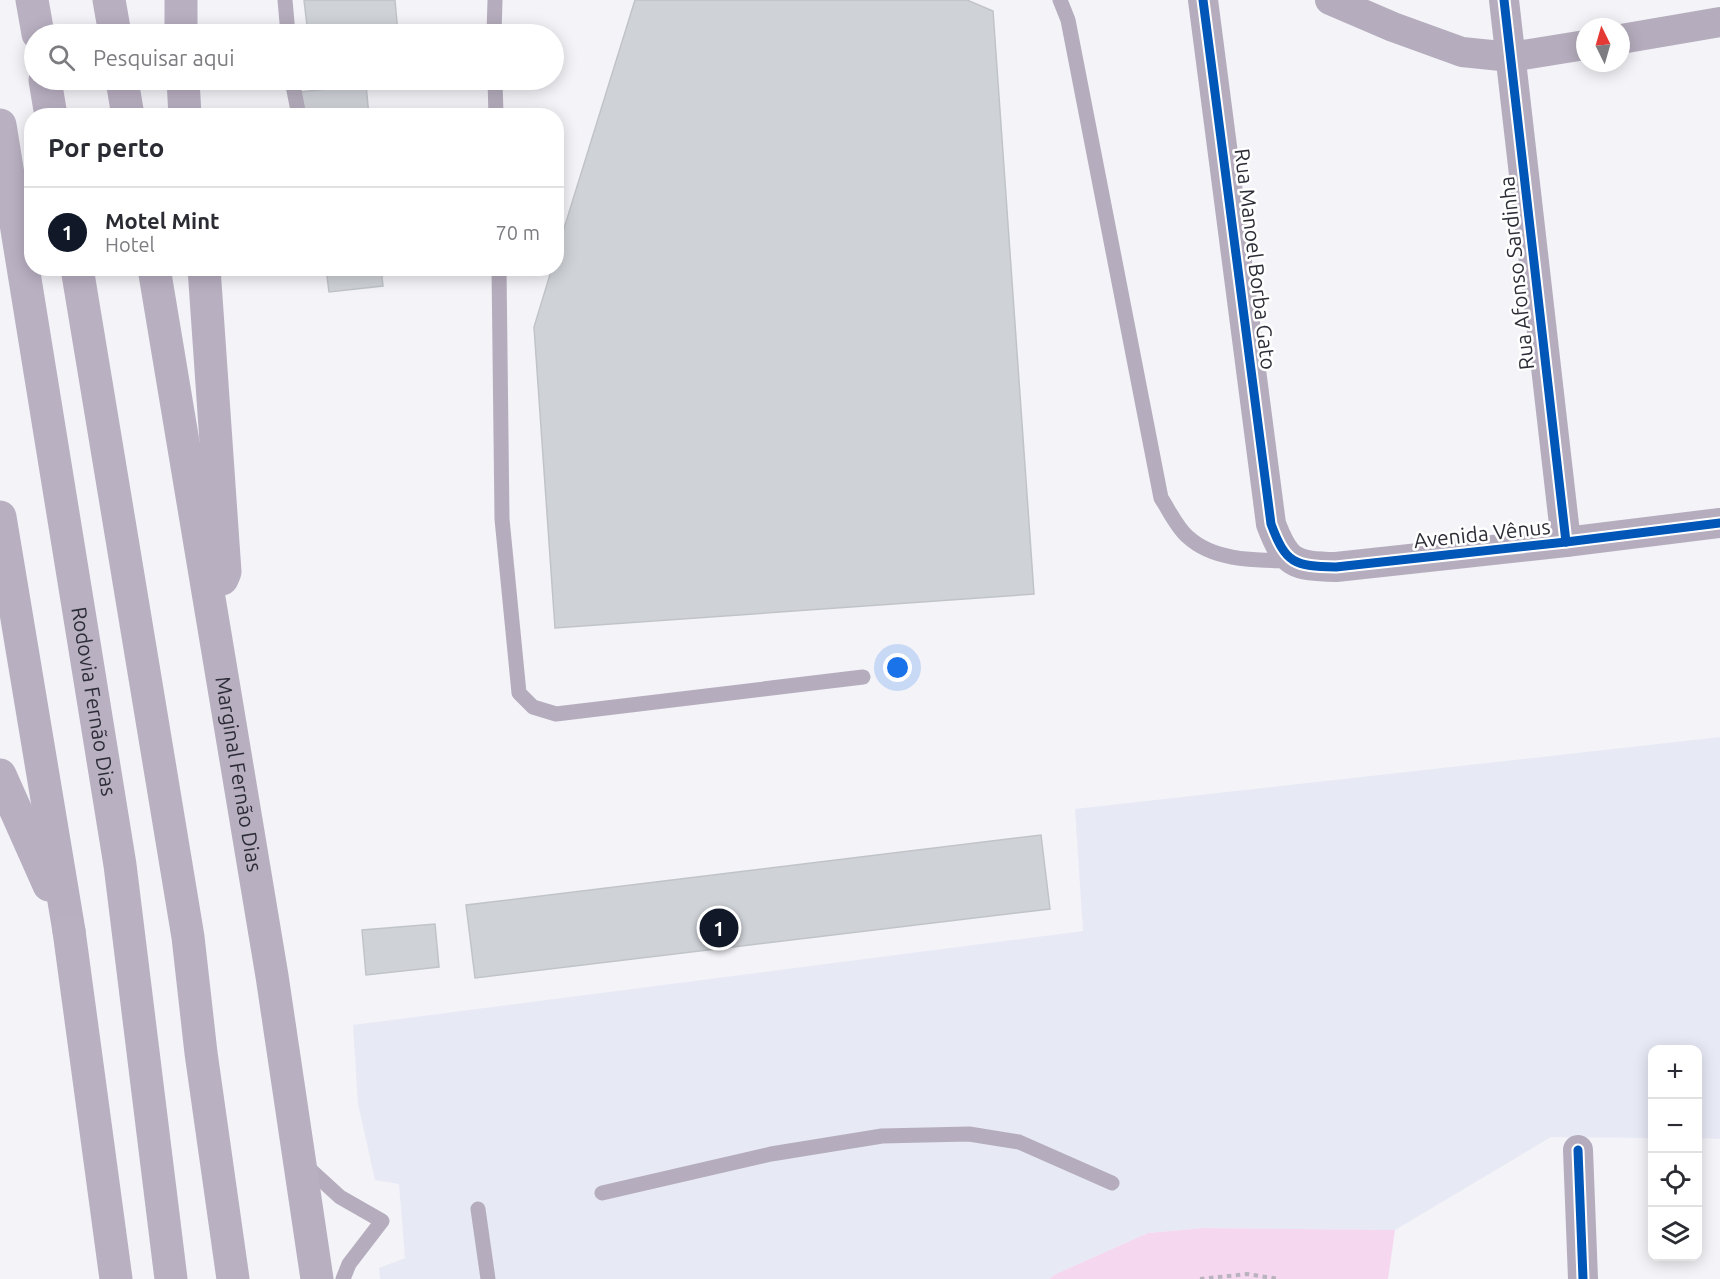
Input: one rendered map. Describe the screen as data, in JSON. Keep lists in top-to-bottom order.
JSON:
{
  "streets": {
    "highway": ["Rodovia Fernão Dias", "Marginal Fernão Dias"],
    "street": ["Rua Manoel Borba Gato", "Rua Afonso Sardinha", "Avenida Vênus"]
  },
  "crossings": [
    ["Rua Manoel Borba Gato", "Avenida Vênus"],
    ["Rua Afonso Sardinha", "Avenida Vênus"]
  ],
  "north": "top",
  "page": {
    "search": "Pesquisar aqui",
    "heading": "Por perto",
    "list": [
      {
        "mark": "1",
        "name": "Motel Mint",
        "note": "Hotel",
        "value": "70 m"
      }
    ],
    "pins": "1",
    "map_buttons": ["+", "−"]
  }
}
